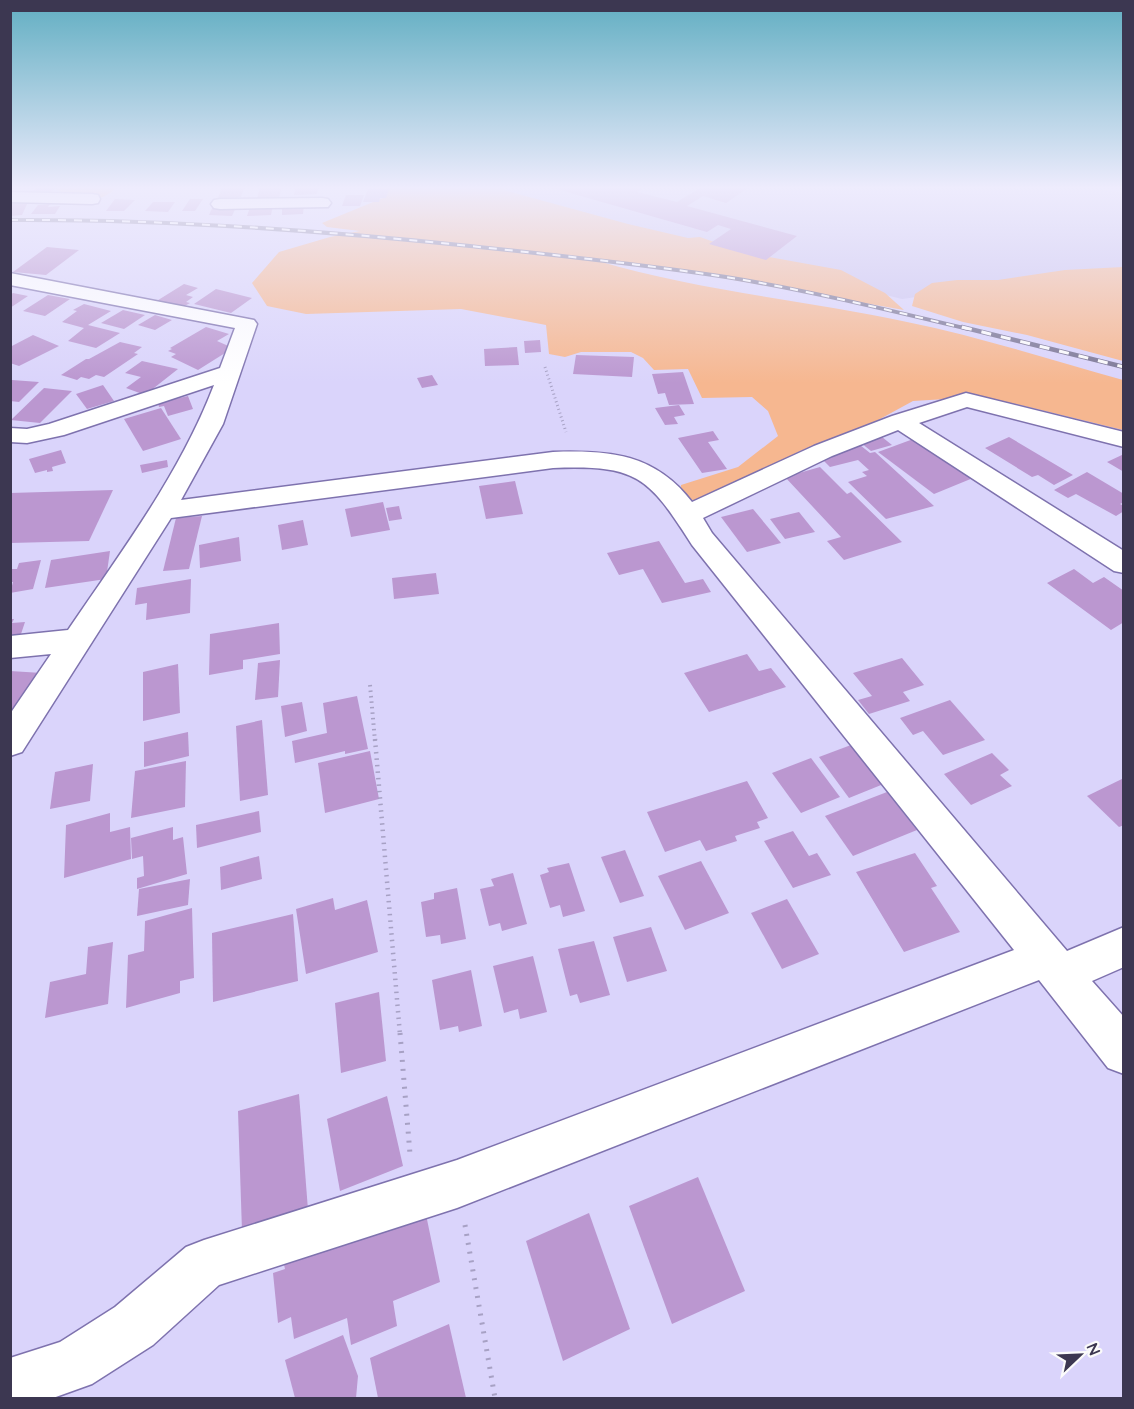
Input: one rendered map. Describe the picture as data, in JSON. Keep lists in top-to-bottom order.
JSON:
{
  "north": "top right"
}
